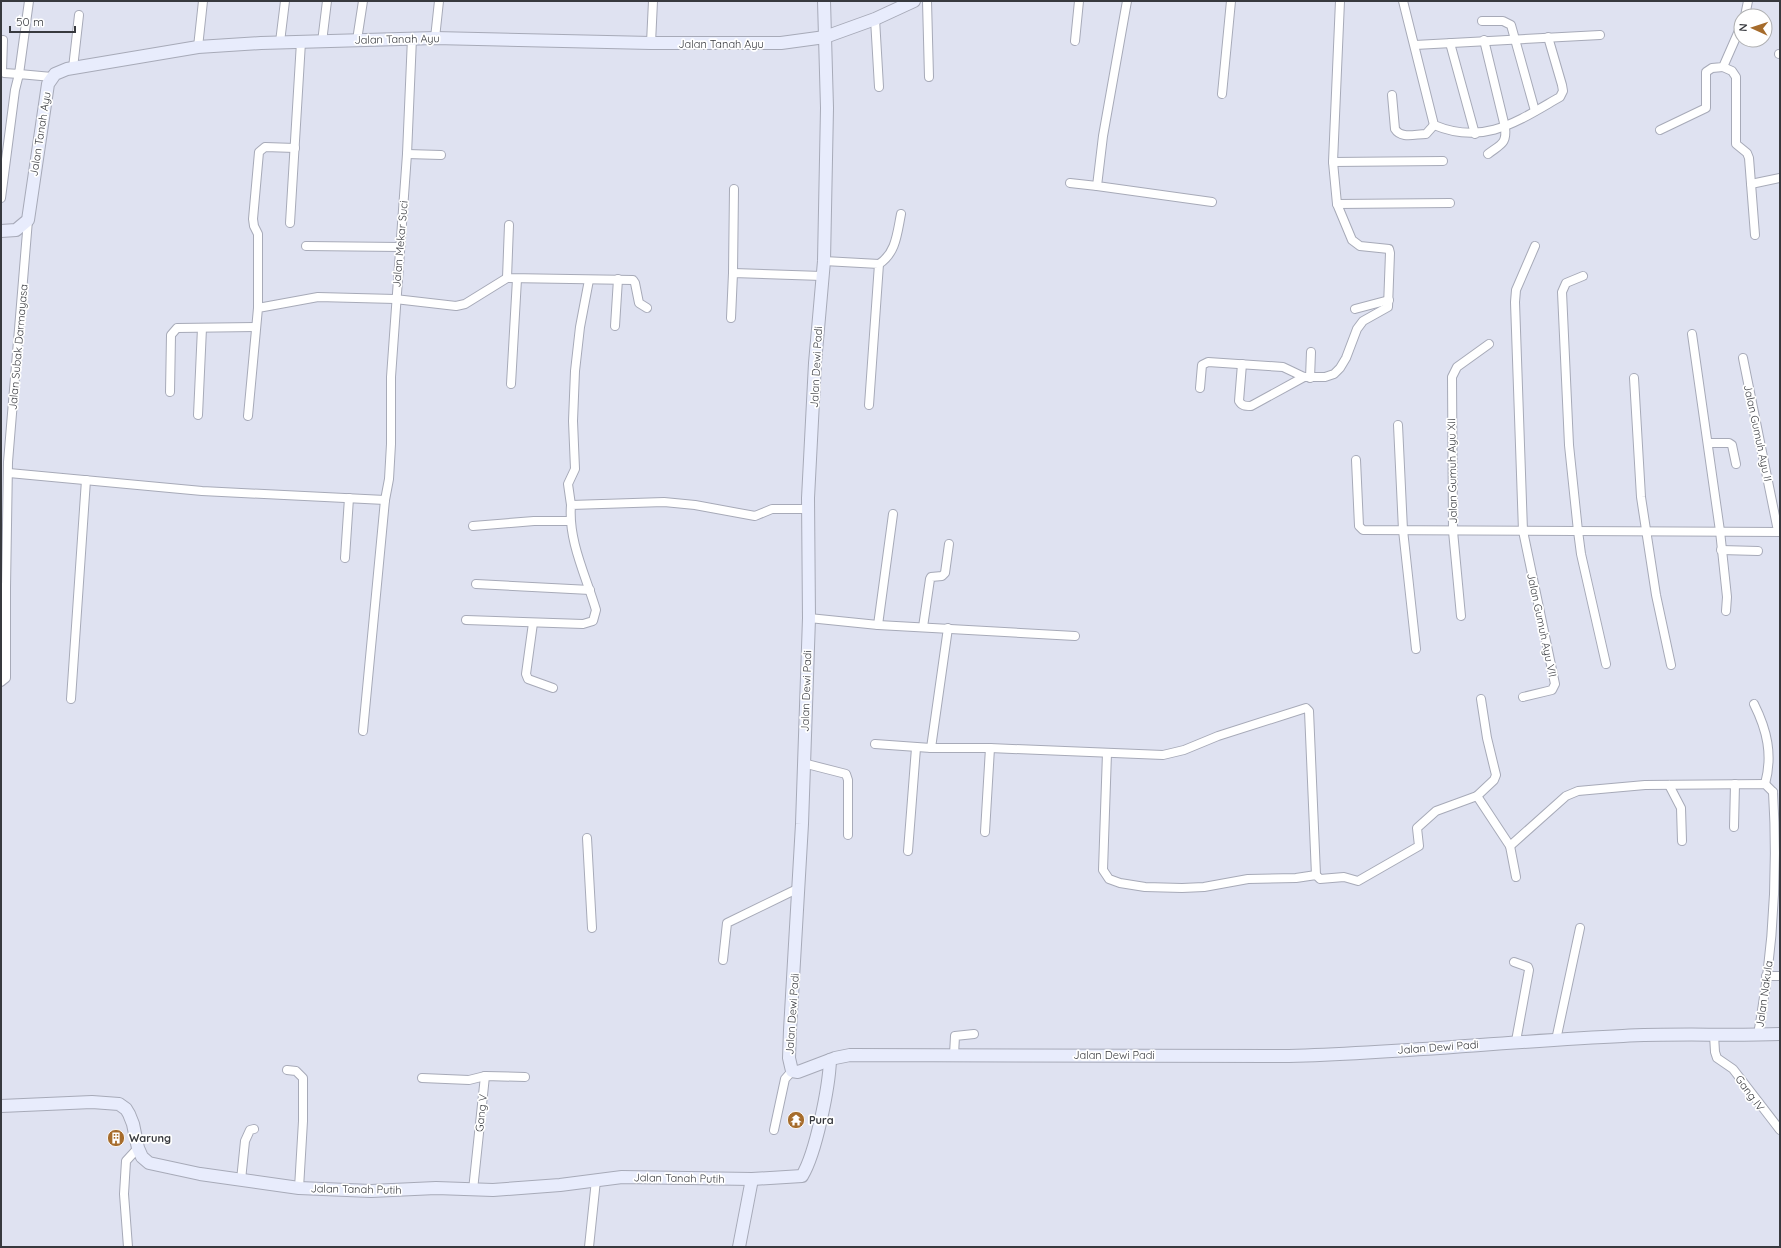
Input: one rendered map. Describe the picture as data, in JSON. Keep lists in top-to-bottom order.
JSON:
{
  "streets": {
    "street": [
      "Jalan Tanah Ayu",
      "Jalan Mekar Suci",
      "Jalan Subak Darmayasa",
      "Jalan Dewi Padi",
      "Jalan Gumuh Ayu II",
      "Jalan Gumuh Ayu XII",
      "Jalan Gumuh Ayu VII",
      "Jalan Nakula",
      "Gang IV",
      "Gang V",
      "Jalan Tanah Putih"
    ]
  },
  "crossings": [
    ["Jalan Tanah Ayu", "Jalan Mekar Suci"],
    ["Jalan Tanah Ayu", "Jalan Subak Darmayasa"],
    ["Jalan Tanah Ayu", "Jalan Dewi Padi"],
    ["Jalan Dewi Padi", "Jalan Nakula"],
    ["Jalan Dewi Padi", "Gang IV"],
    ["Jalan Dewi Padi", "Jalan Tanah Putih"],
    ["Gang V", "Jalan Tanah Putih"]
  ],
  "places": {
    "temple": ["Pura"],
    "building": ["Warung"]
  },
  "scale_bar": "50 m",
  "north": "left"
}
